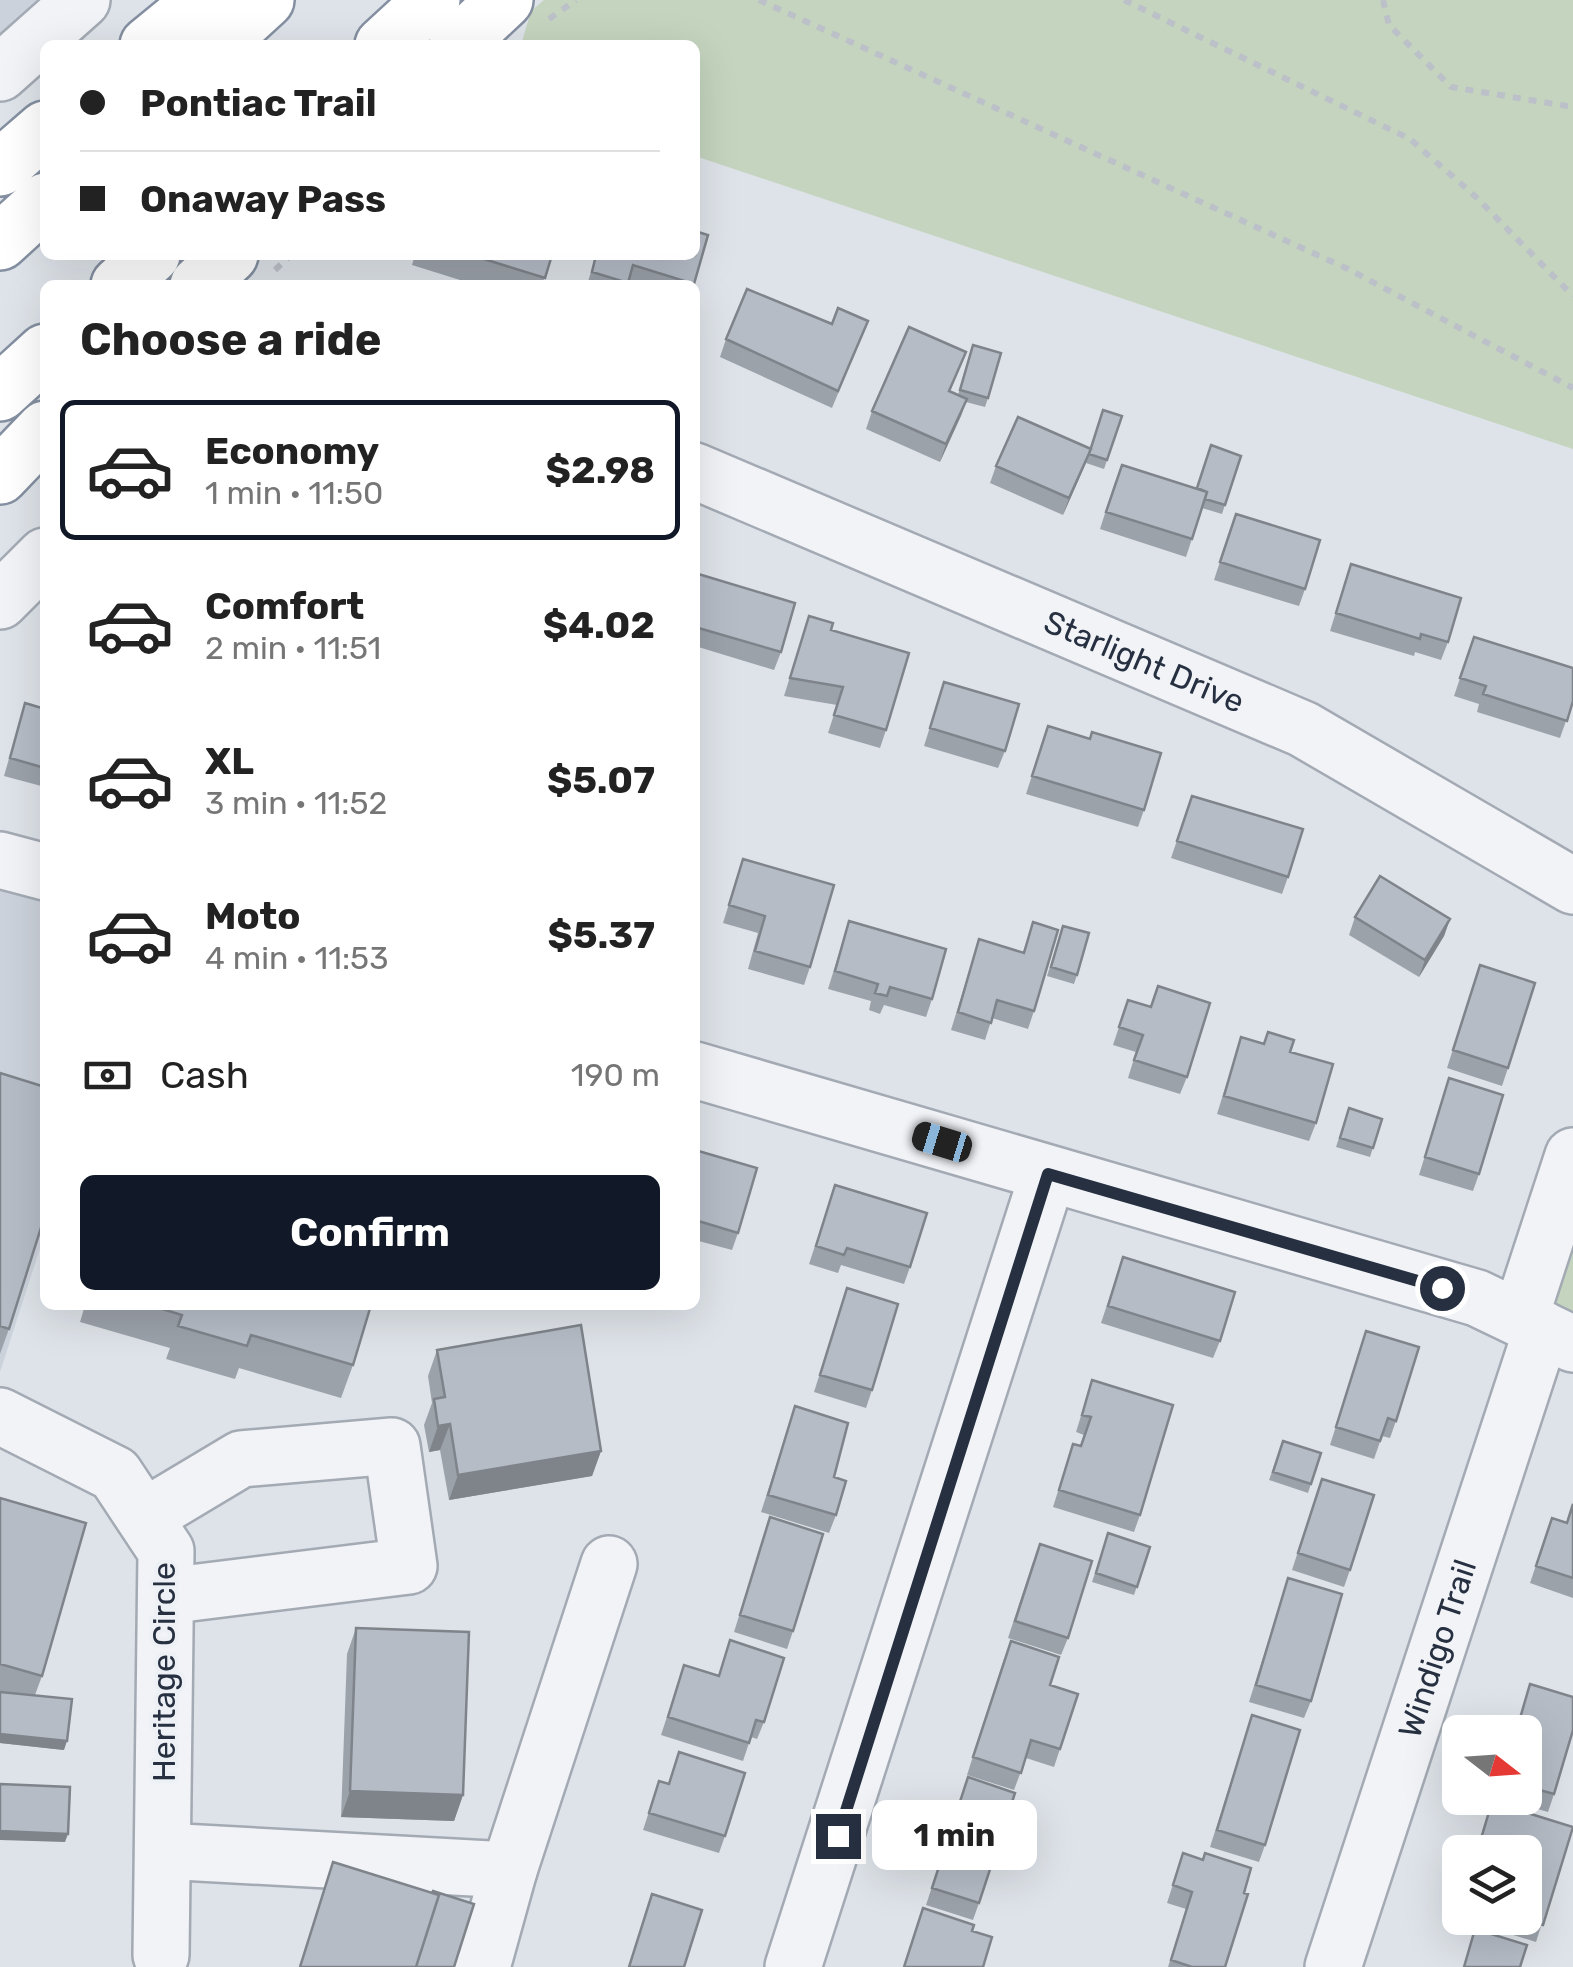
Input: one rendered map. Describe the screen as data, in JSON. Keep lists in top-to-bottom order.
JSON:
{
  "streets": {
    "street": ["Starlight Drive", "Windigo Trail", "Heritage Circle"]
  },
  "north": "right",
  "page": {
    "banner": ["Pontiac Trail", "Onaway Pass"],
    "heading": "Choose a ride",
    "list": [
      {
        "name": "Economy",
        "note": "1 min · 11:50",
        "value": "$2.98"
      },
      {
        "name": "Comfort",
        "note": "2 min · 11:51",
        "value": "$4.02"
      },
      {
        "name": "XL",
        "note": "3 min · 11:52",
        "value": "$5.07"
      },
      {
        "name": "Moto",
        "note": "4 min · 11:53",
        "value": "$5.37"
      }
    ],
    "pay": ["Cash", "190 m"],
    "buttons": "Confirm",
    "bubble": "1 min"
  }
}
